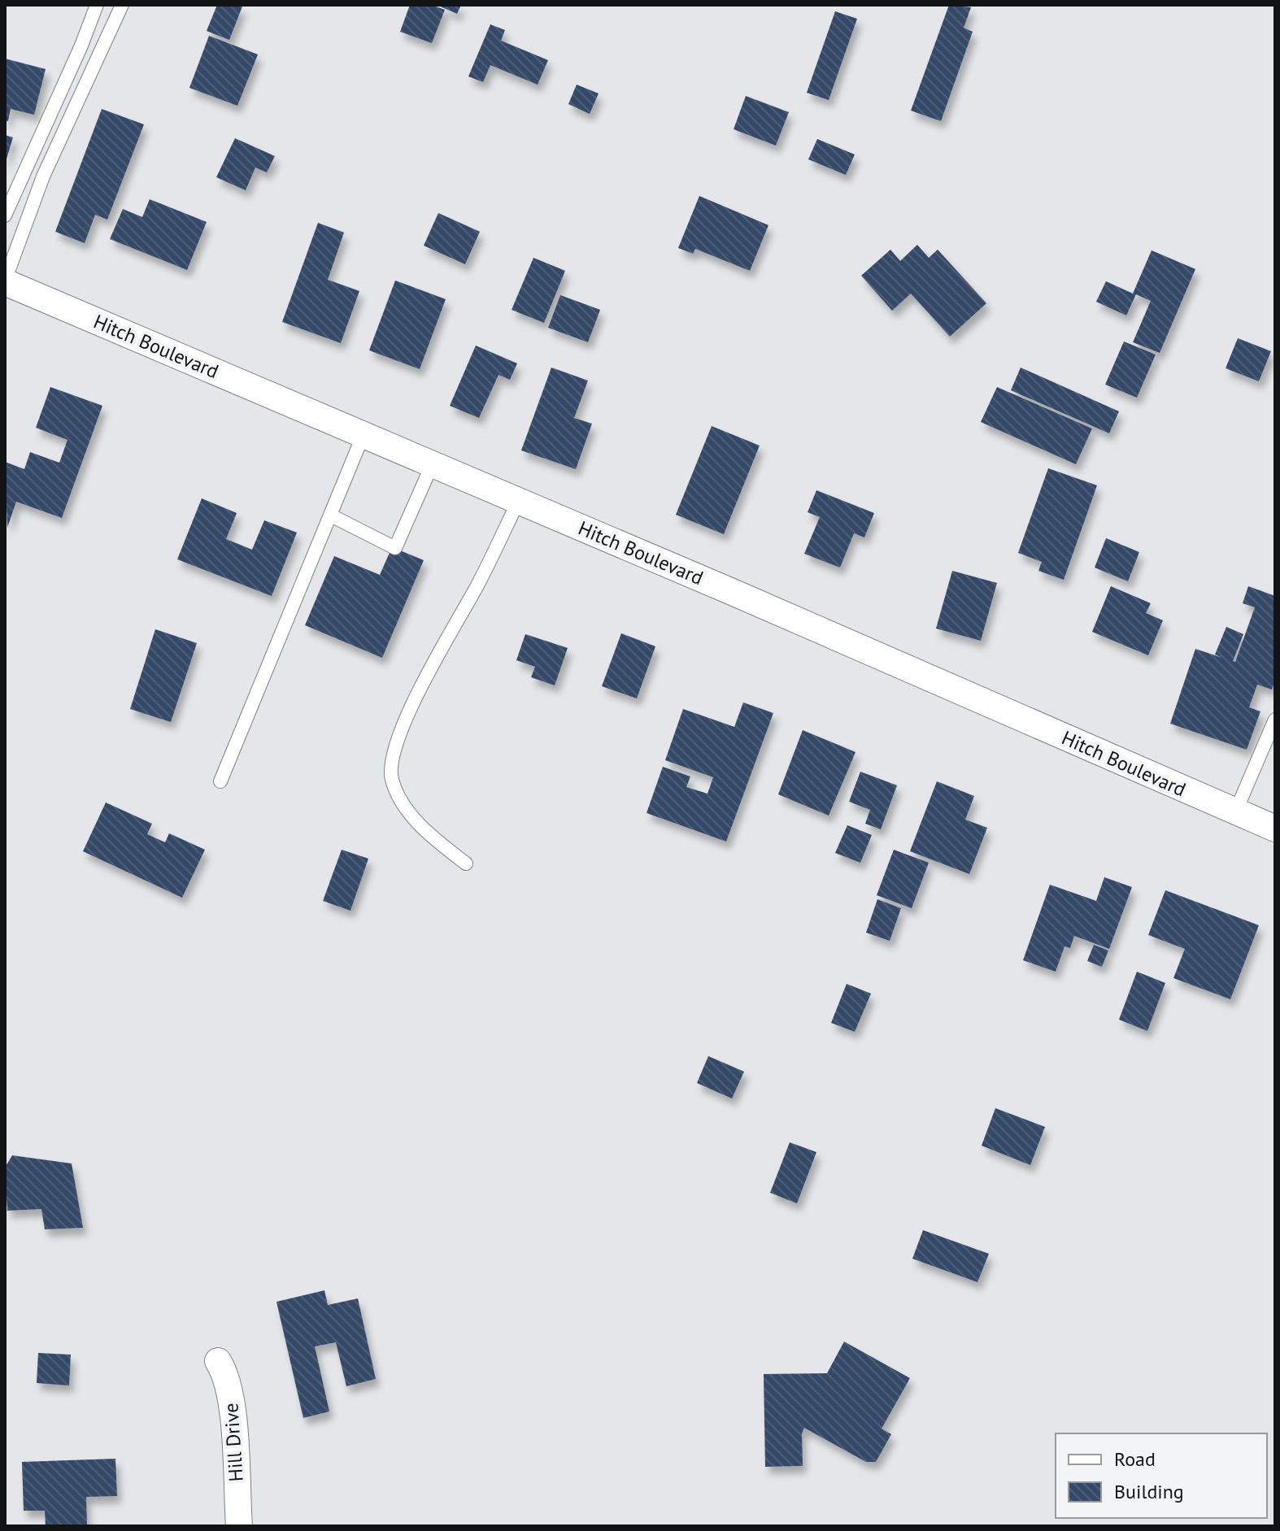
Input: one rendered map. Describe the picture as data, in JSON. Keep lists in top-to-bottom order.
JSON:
{
  "streets": {
    "street": ["Hitch Boulevard", "Hill Drive"]
  },
  "legend": ["Road", "Building"]
}
